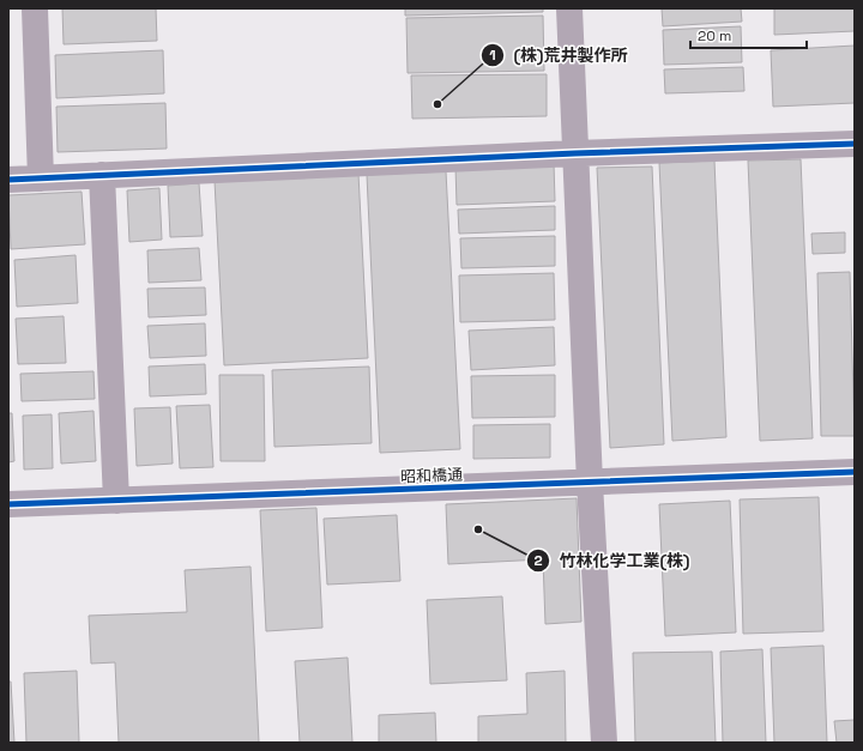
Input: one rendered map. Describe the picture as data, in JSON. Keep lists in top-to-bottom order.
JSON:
{
  "streets": {
    "street": ["昭和橋通"]
  },
  "places": ["(株)荒井製作所", "竹林化学工業(株)"],
  "scale_bar": "20 m"
}
